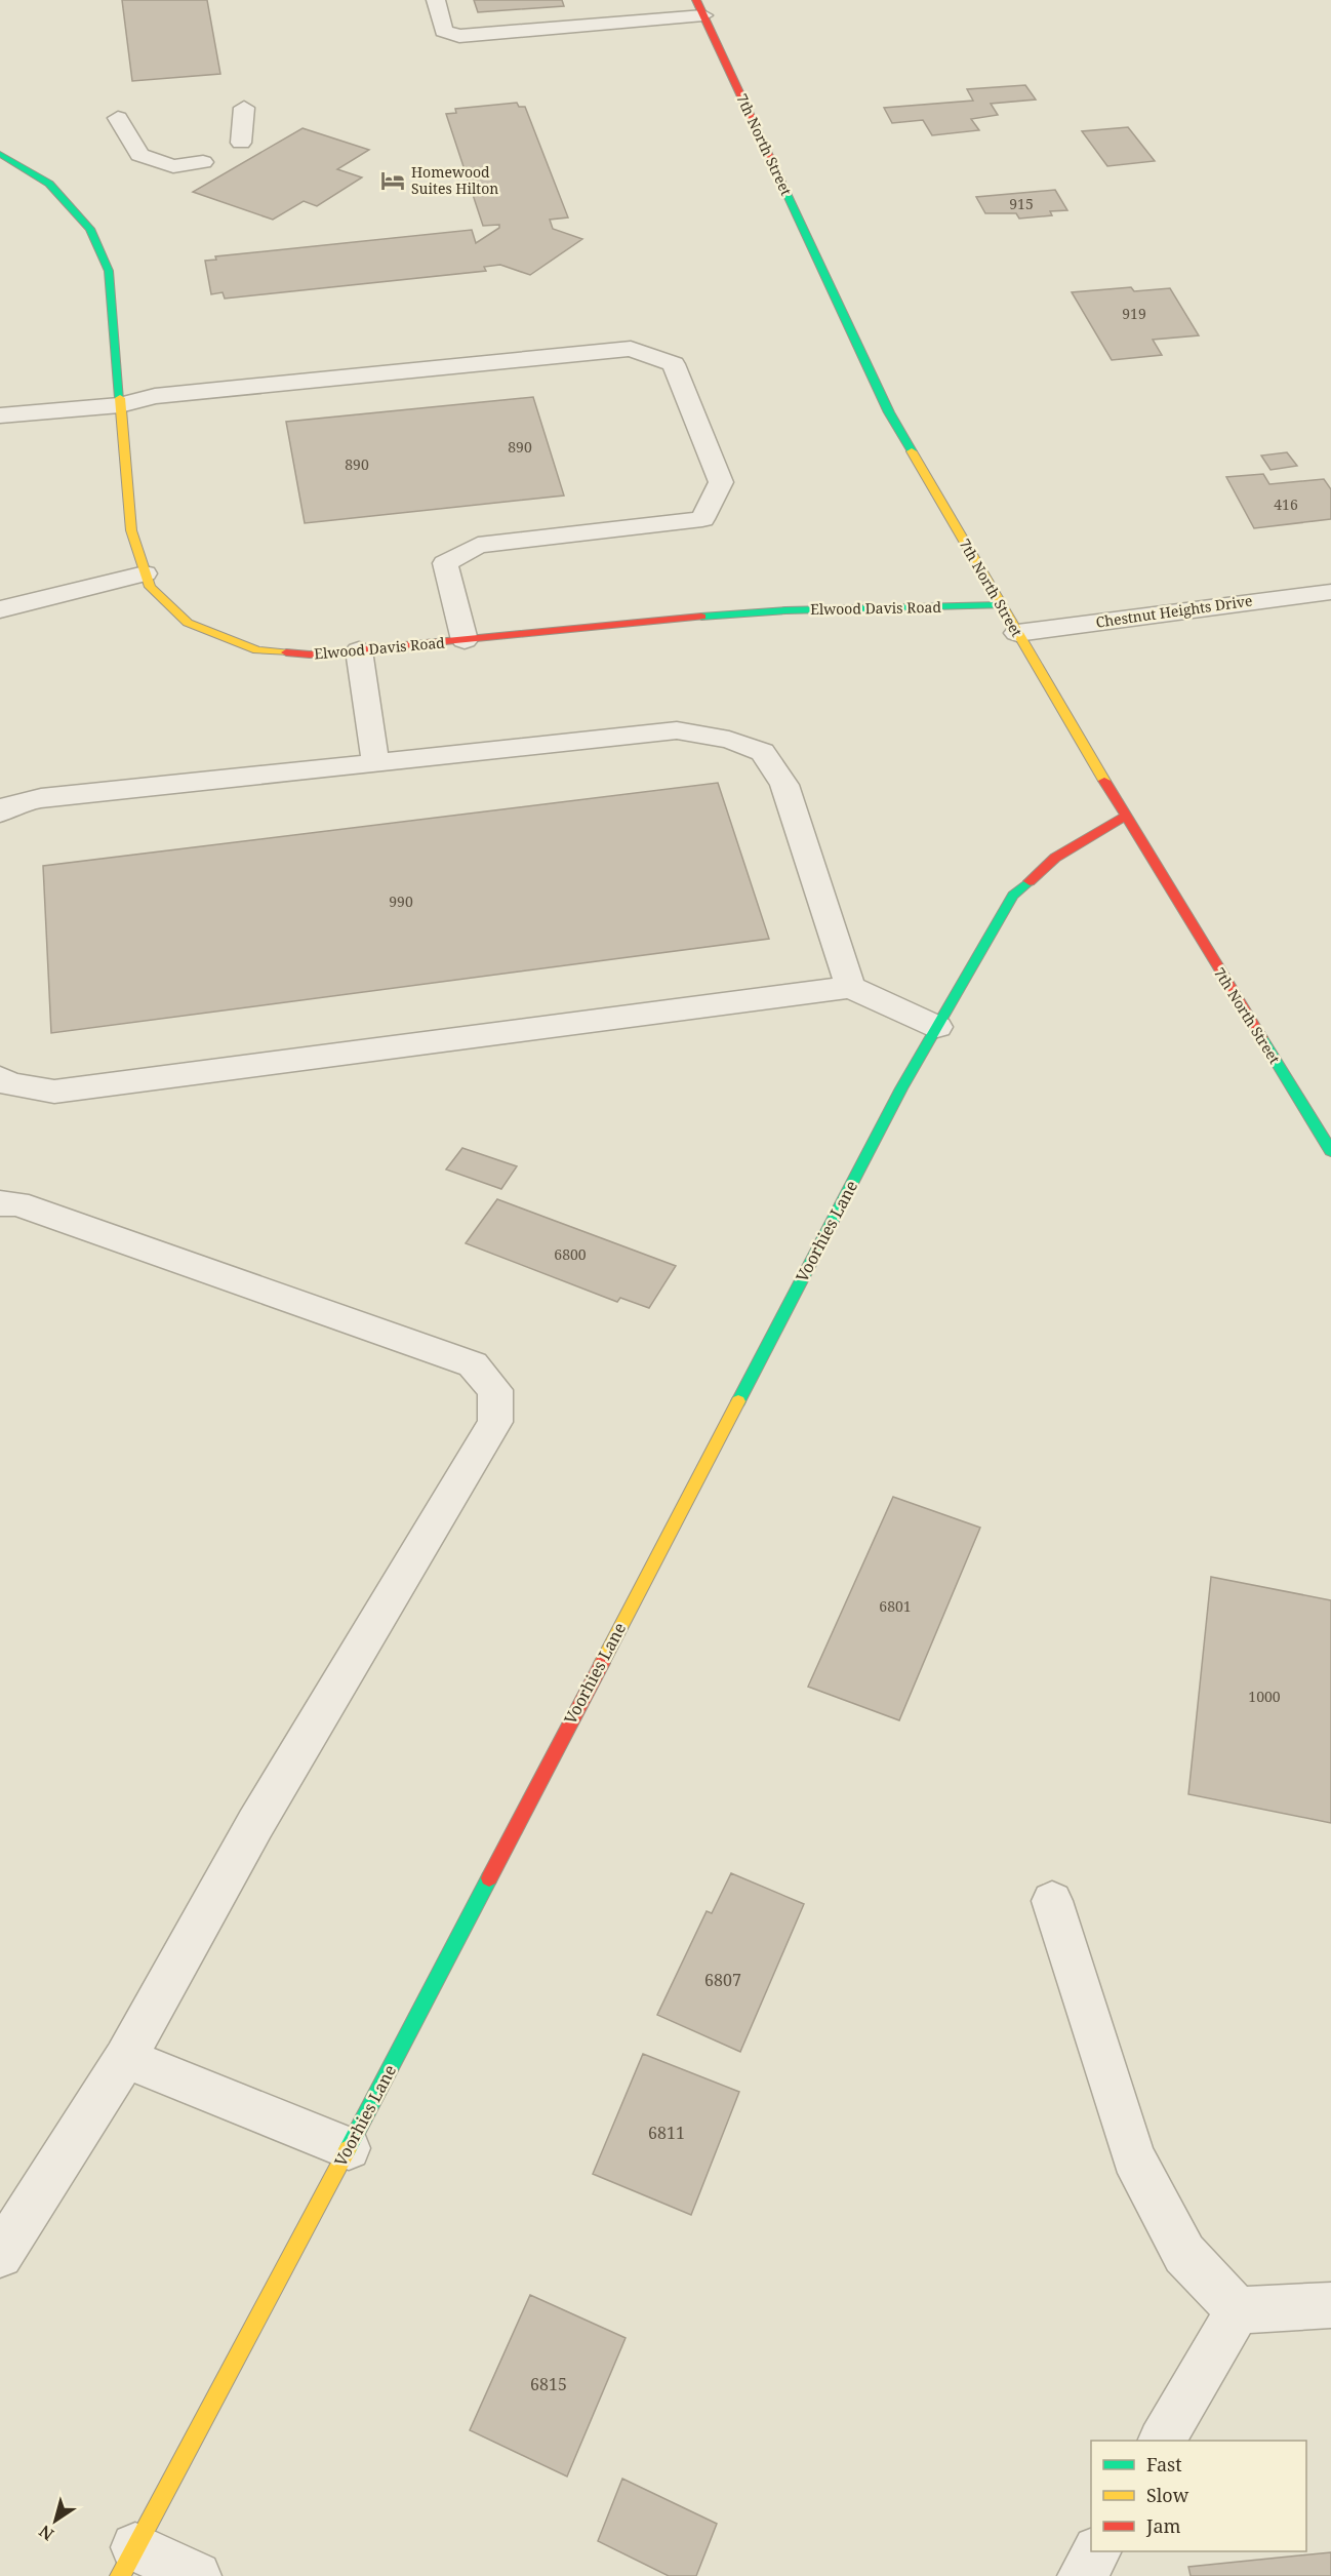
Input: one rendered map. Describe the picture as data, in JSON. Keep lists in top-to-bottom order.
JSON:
{
  "streets": {
    "street": [
      "7th North Street",
      "Elwood Davis Road",
      "Chestnut Heights Drive",
      "Voorhies Lane"
    ]
  },
  "crossings": [
    ["7th North Street", "Elwood Davis Road"],
    ["7th North Street", "Chestnut Heights Drive"],
    ["7th North Street", "Voorhies Lane"]
  ],
  "places": {
    "hotel": ["Homewood Suites Hilton"]
  },
  "house_numbers": [
    "915",
    "919",
    "890",
    "890",
    "416",
    "990",
    "6800",
    "6801",
    "1000",
    "6807",
    "6811",
    "6815"
  ],
  "legend": ["Fast", "Slow", "Jam"],
  "north": "bottom left"
}
